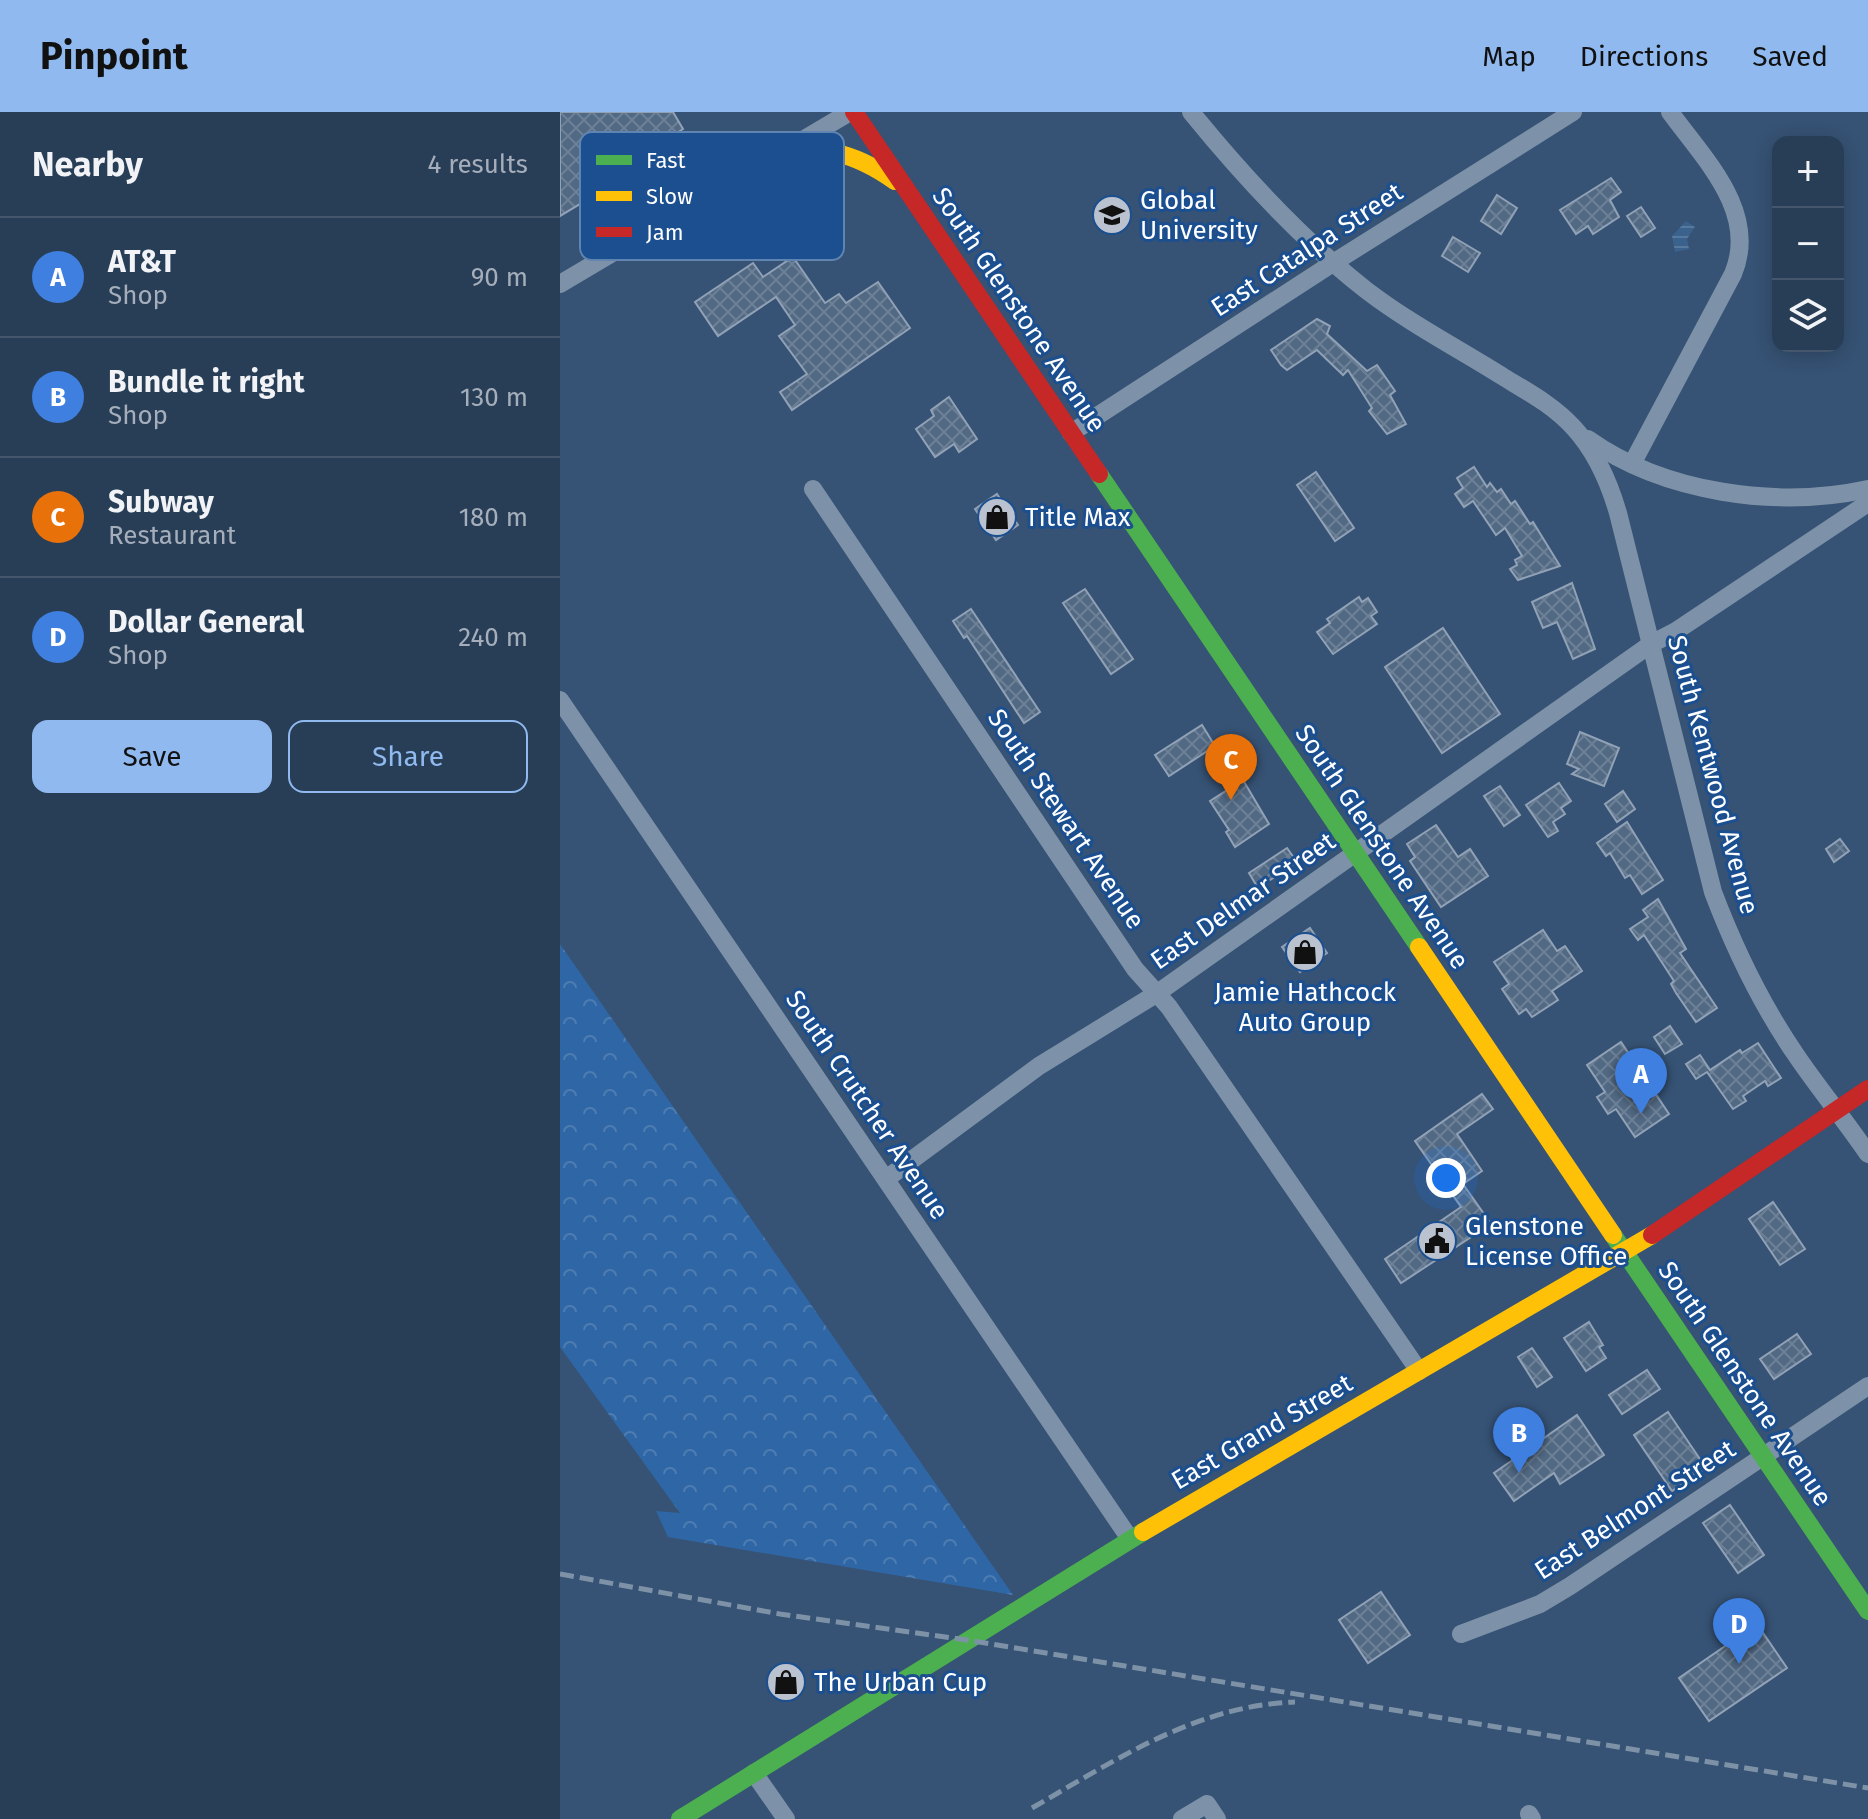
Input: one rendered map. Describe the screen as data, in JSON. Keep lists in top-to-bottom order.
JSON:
{
  "streets": {
    "main road": ["South Glenstone Avenue", "East Grand Street"],
    "street": [
      "East Catalpa Street",
      "South Kentwood Avenue",
      "South Stewart Avenue",
      "East Delmar Street",
      "South Crutcher Avenue",
      "East Belmont Street"
    ]
  },
  "crossings": [
    ["East Catalpa Street", "South Glenstone Avenue"],
    ["East Catalpa Street", "South Kentwood Avenue"],
    ["South Glenstone Avenue", "East Delmar Street"],
    ["South Glenstone Avenue", "East Grand Street"],
    ["South Glenstone Avenue", "East Belmont Street"],
    ["South Kentwood Avenue", "East Delmar Street"],
    ["South Kentwood Avenue", "East Grand Street"],
    ["South Stewart Avenue", "East Delmar Street"],
    ["South Stewart Avenue", "East Grand Street"],
    ["East Delmar Street", "South Crutcher Avenue"],
    ["South Crutcher Avenue", "East Grand Street"]
  ],
  "places": {
    "school or university": ["Global University"],
    "shop": ["Title Max", "Jamie Hathcock Auto Group", "The Urban Cup"],
    "public building": ["Glenstone License Office"]
  },
  "legend": ["Fast", "Slow", "Jam"],
  "page": {
    "header": "Pinpoint",
    "nav": ["Map", "Directions", "Saved"],
    "heading": ["Nearby", "4 results"],
    "map_buttons": ["+", "−"],
    "list": [
      {
        "mark": "A",
        "name": "AT&T",
        "note": "Shop",
        "value": "90 m"
      },
      {
        "mark": "B",
        "name": "Bundle it right",
        "note": "Shop",
        "value": "130 m"
      },
      {
        "mark": "C",
        "name": "Subway",
        "note": "Restaurant",
        "value": "180 m"
      },
      {
        "mark": "D",
        "name": "Dollar General",
        "note": "Shop",
        "value": "240 m"
      }
    ],
    "buttons": ["Save", "Share"],
    "pins": [
      "C",
      "A",
      "B",
      "D"
    ]
  }
}
